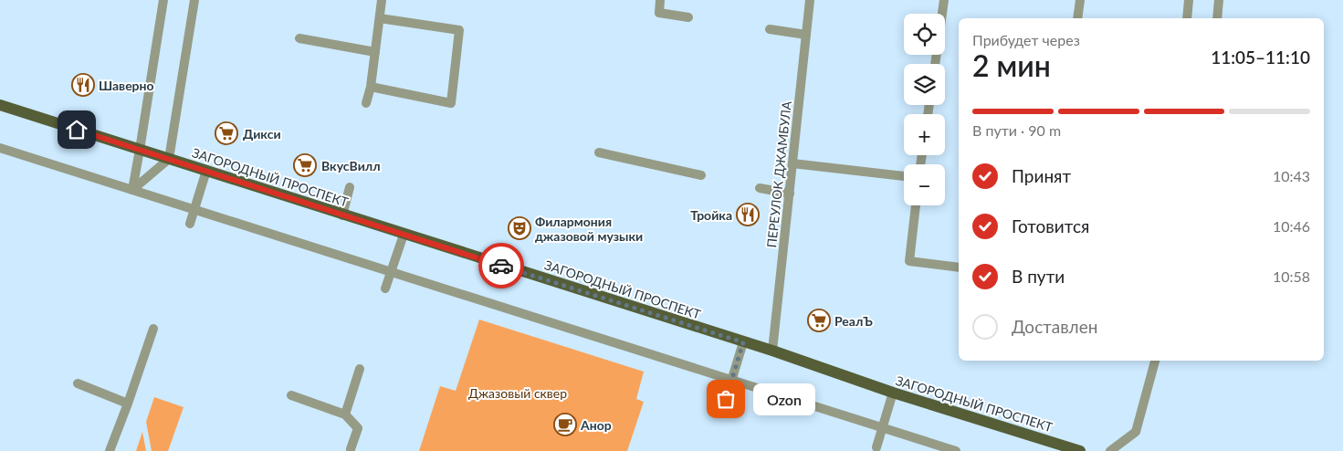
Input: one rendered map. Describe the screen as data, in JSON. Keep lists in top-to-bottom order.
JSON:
{
  "streets": {
    "main road": ["ЗАГОРОДНЫЙ ПРОСПЕКТ"],
    "street": ["ПЕРЕУЛОК ДЖАМБУЛА"]
  },
  "crossings": [
    ["ПЕРЕУЛОК ДЖАМБУЛА", "ЗАГОРОДНЫЙ ПРОСПЕКТ"]
  ],
  "parks": ["Джазовый сквер"],
  "places": {
    "restaurant": ["Шаверно", "Тройка"],
    "supermarket": ["Дикси", "ВкусВилл", "РеалЪ"],
    "theatre": ["Филармония джазовой музыки"],
    "other": ["Ozon"],
    "cafe": ["Анор"]
  },
  "page": {
    "map_buttons": ["+", "−"],
    "heading": ["2 мин", "Прибудет через", "11:05–11:10"],
    "bar": "В пути · 90 m",
    "list": [
      ["Принят", "10:43"],
      ["Готовится", "10:46"],
      ["В пути", "10:58"],
      "Доставлен"
    ],
    "bubble": "Ozon"
  }
}
